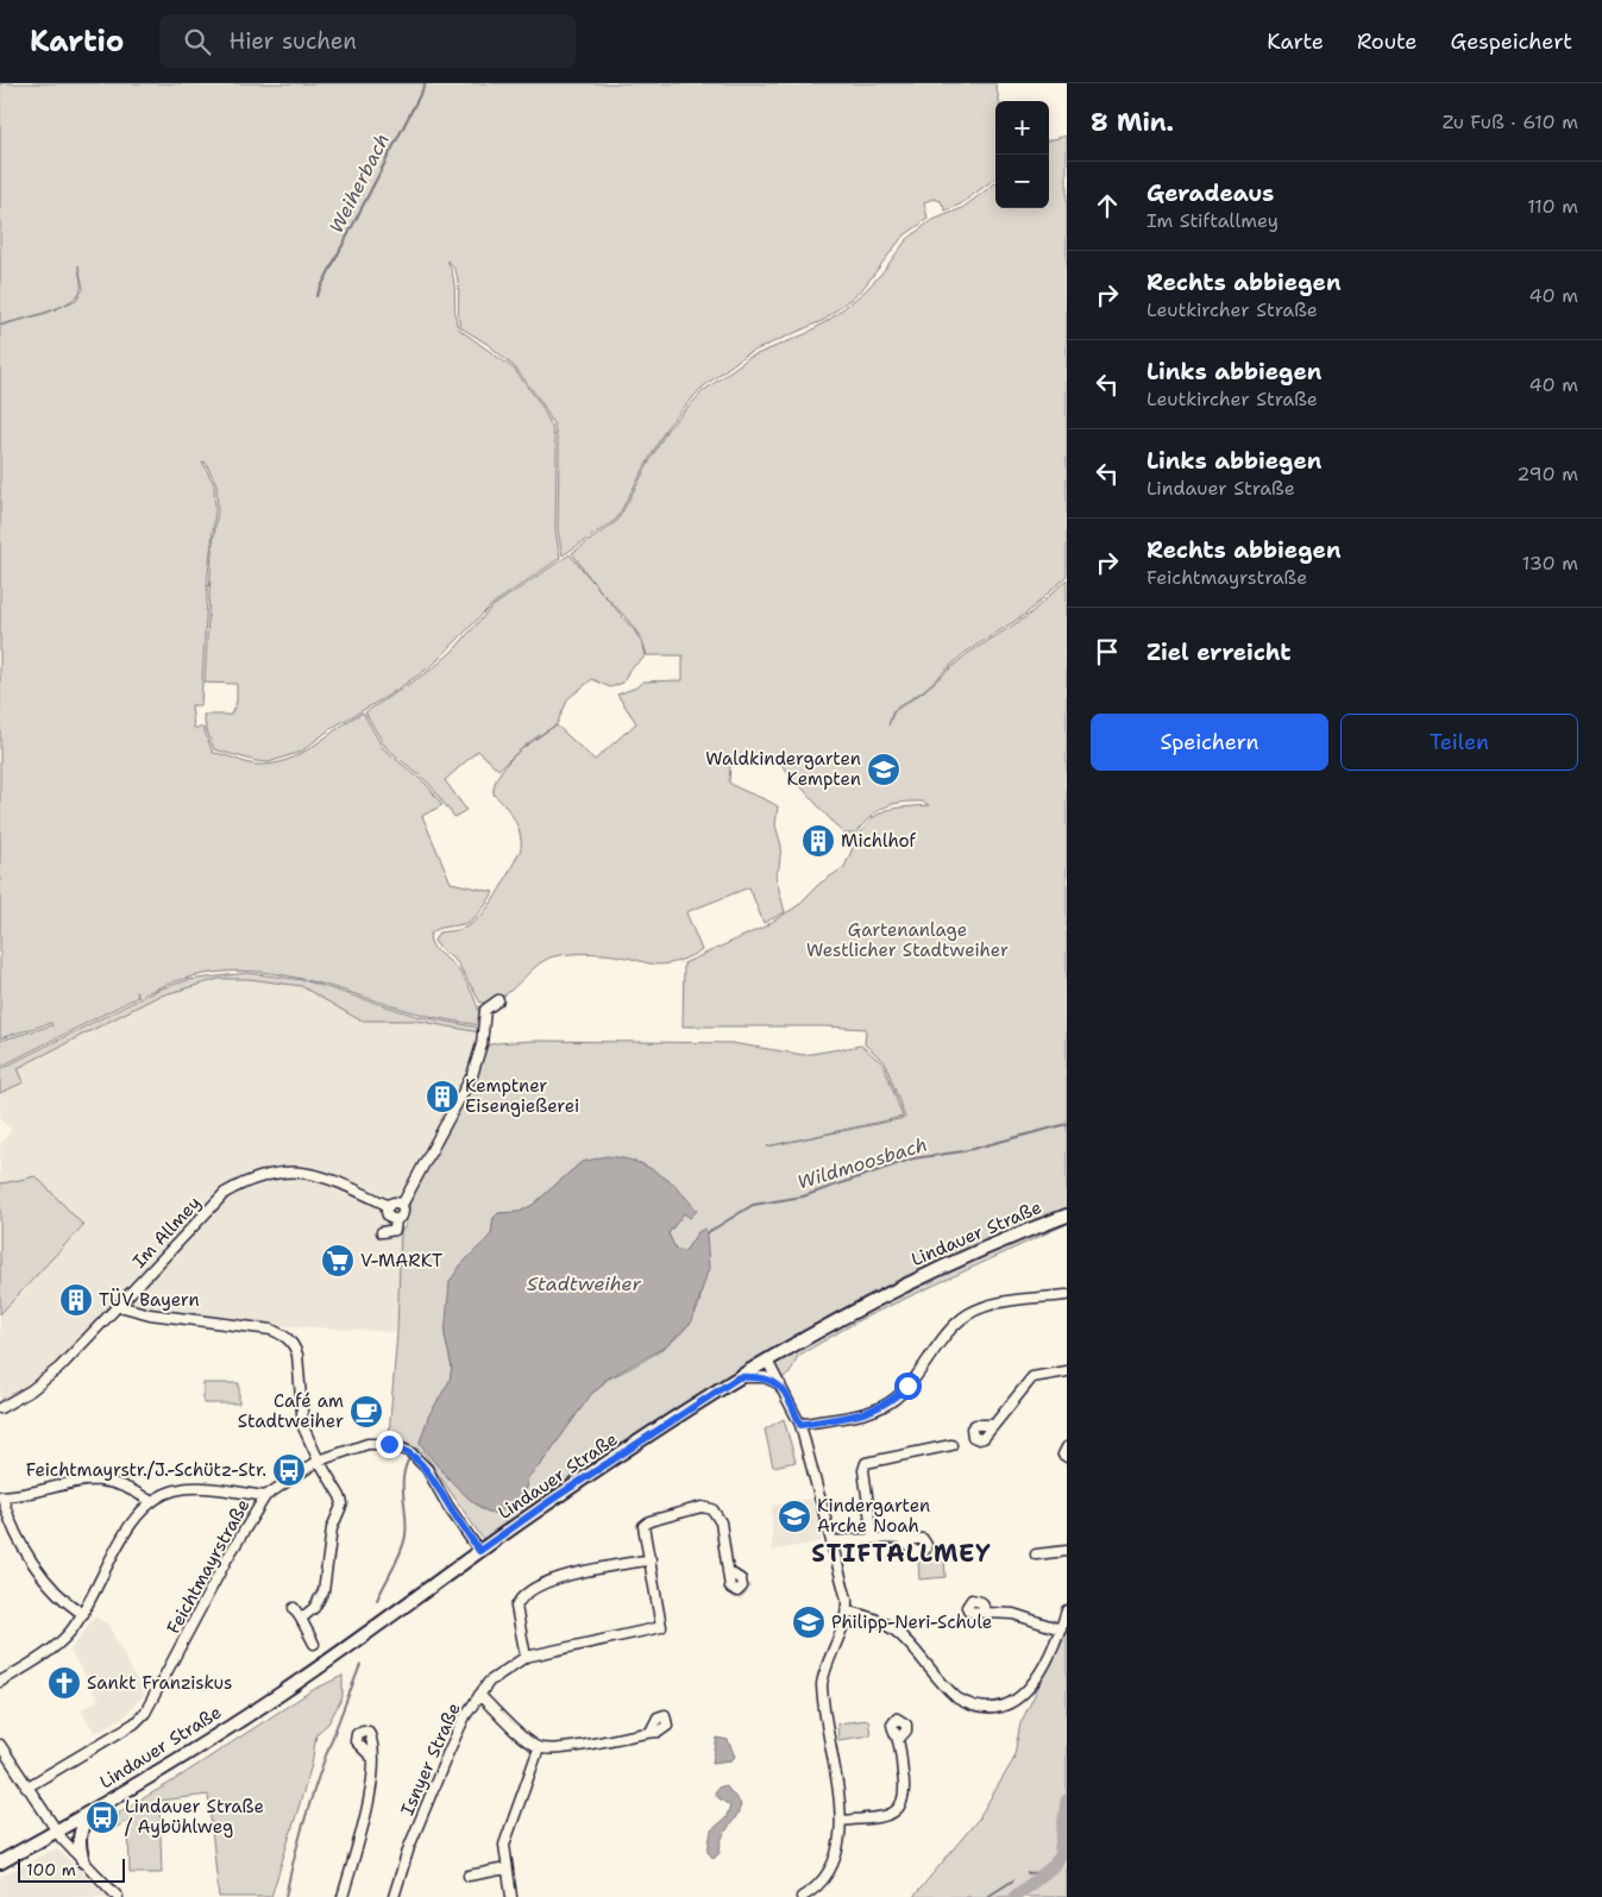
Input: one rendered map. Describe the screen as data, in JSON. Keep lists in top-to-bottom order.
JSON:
{
  "streets": {
    "main road": ["Lindauer Straße"],
    "street": ["Im Allmey", "Feichtmayrstraße", "Isnyer Straße"]
  },
  "crossings": [
    ["Lindauer Straße", "Feichtmayrstraße"]
  ],
  "districts": ["STIFTALLMEY"],
  "water": ["Weiherbach", "Wildmoosbach", "Stadtweiher"],
  "parks": ["Gartenanlage Westlicher Stadtweiher"],
  "places": {
    "school or university": ["Waldkindergarten Kempten", "Kindergarten Arche Noah", "Philipp-Neri-Schule"],
    "building": ["Michlhof", "Kemptner Eisengießerei", "TÜV Bayern"],
    "supermarket": ["V-MARKT"],
    "cafe": ["Café am Stadtweiher"],
    "bus stop": ["Feichtmayrstr./J.-Schütz-Str.", "Lindauer Straße / Aybühlweg"],
    "church": ["Sankt Franziskus"]
  },
  "scale_bar": "100 m",
  "page": {
    "header": "Kartio",
    "search": "Hier suchen",
    "nav": ["Karte", "Route", "Gespeichert"],
    "heading": ["8 Min.", "Zu Fuß · 610 m"],
    "map_buttons": ["+", "−"],
    "list": [
      ["Geradeaus", "Im Stiftallmey", "110 m"],
      ["Rechts abbiegen", "Leutkircher Straße", "40 m"],
      ["Links abbiegen", "Leutkircher Straße", "40 m"],
      ["Links abbiegen", "Lindauer Straße", "290 m"],
      ["Rechts abbiegen", "Feichtmayrstraße", "130 m"],
      "Ziel erreicht"
    ],
    "buttons": ["Speichern", "Teilen"],
    "scale": "100 m"
  }
}
